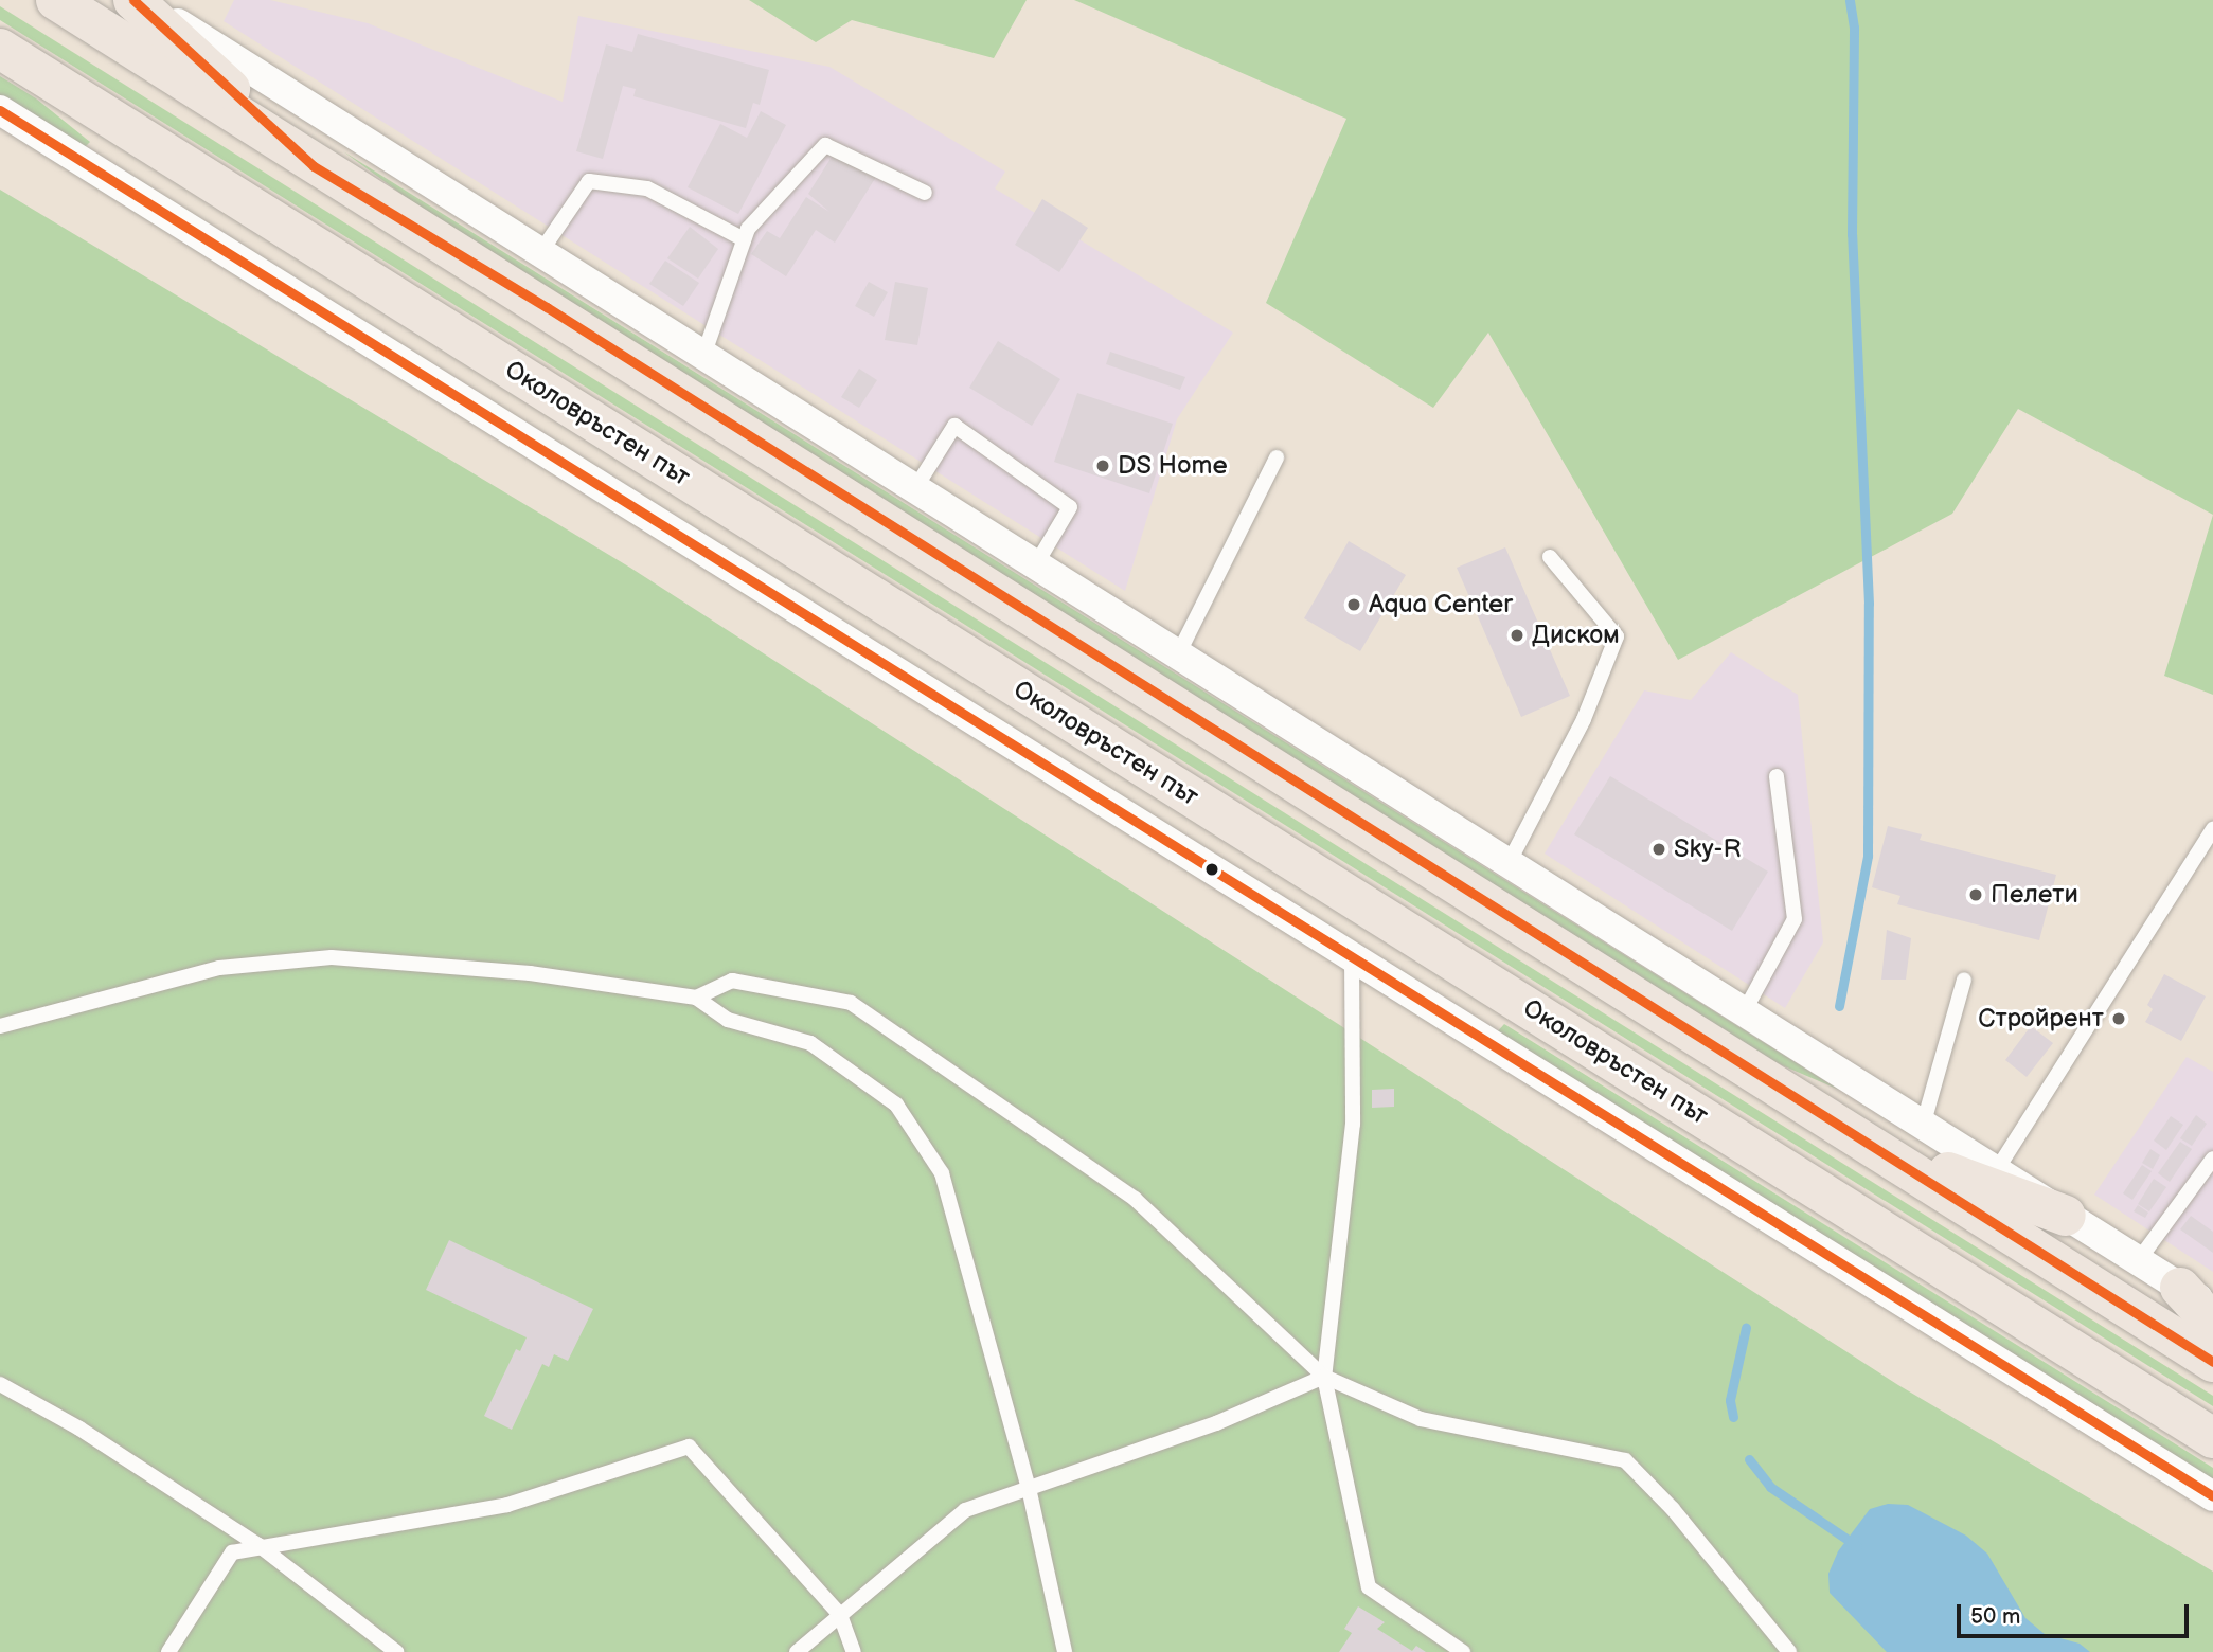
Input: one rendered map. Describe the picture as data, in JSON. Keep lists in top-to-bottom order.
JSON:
{
  "streets": {
    "highway": ["Околовръстен път"]
  },
  "places": [
    "DS Home",
    "Aqua Center",
    "Диском",
    "Sky-R",
    "Пелети",
    "Стройрент"
  ],
  "scale_bar": "50 m"
}
